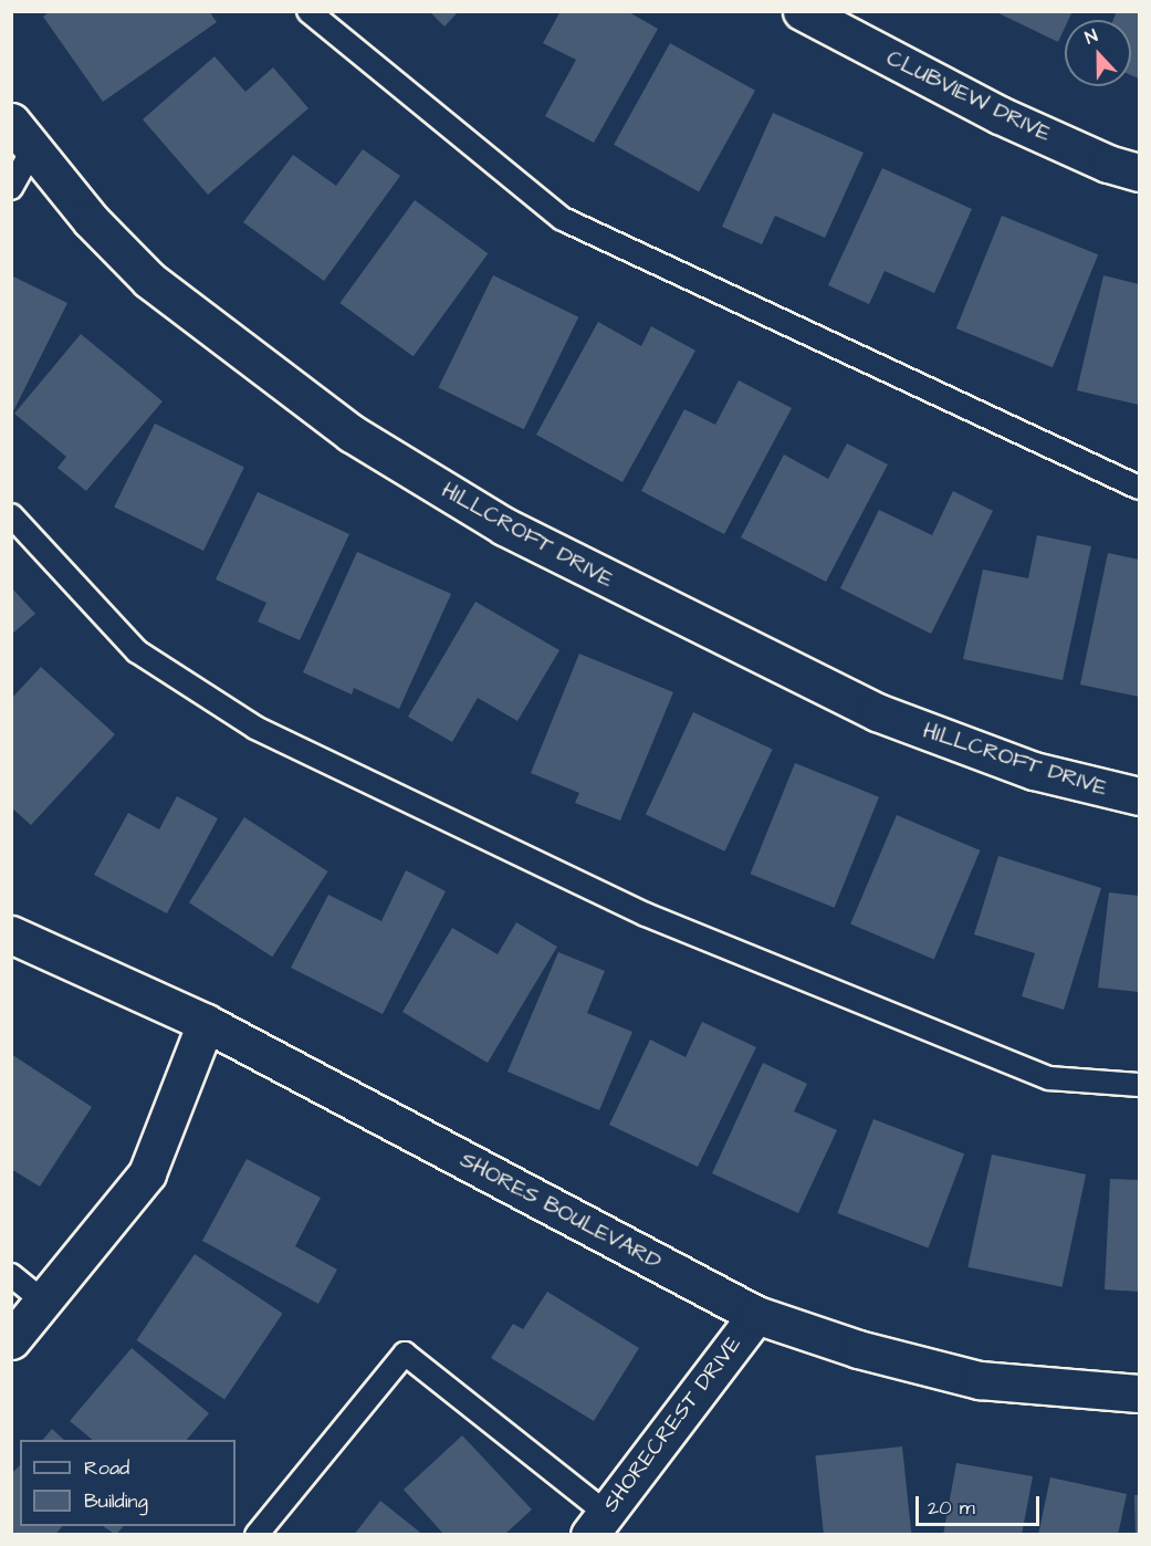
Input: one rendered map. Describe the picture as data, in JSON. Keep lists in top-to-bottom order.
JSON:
{
  "streets": {
    "street": [
      "CLUBVIEW DRIVE",
      "HILLCROFT DRIVE",
      "SHORES BOULEVARD",
      "SHORECREST DRIVE"
    ]
  },
  "crossings": [
    ["SHORES BOULEVARD", "SHORECREST DRIVE"]
  ],
  "legend": ["Road", "Building"],
  "scale_bar": "20 m",
  "north": "top"
}
